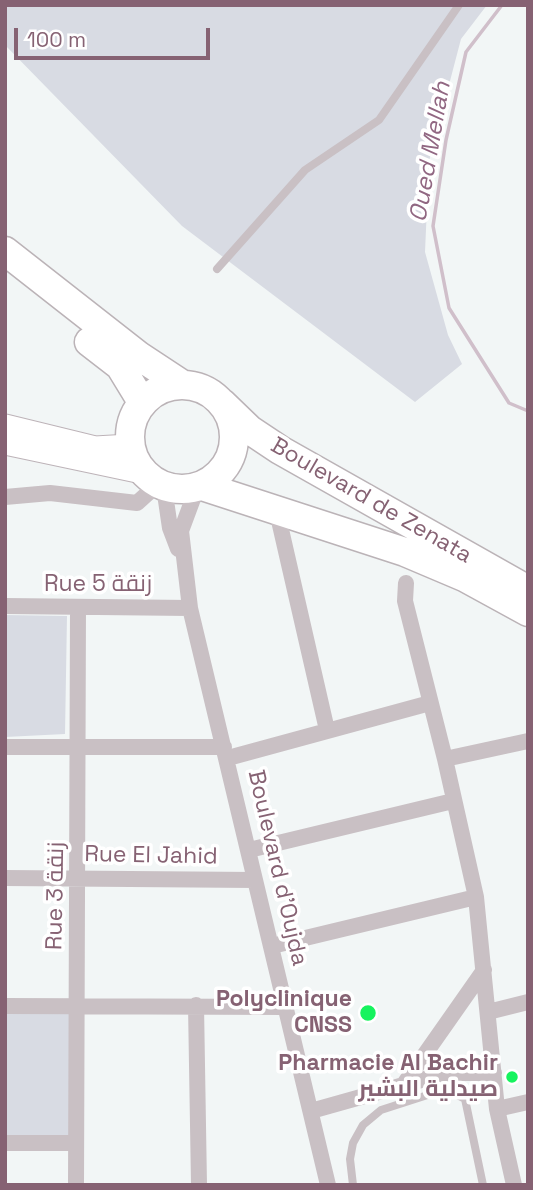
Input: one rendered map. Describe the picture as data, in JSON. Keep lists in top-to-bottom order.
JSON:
{
  "streets": {
    "highway": ["Boulevard de Zenata"],
    "street": [
      "Rue 5 زنقة",
      "Rue El Jahid",
      "Boulevard d'Oujda",
      "Rue 3 زنقة"
    ]
  },
  "crossings": [
    ["Boulevard de Zenata", "Boulevard d'Oujda"],
    ["Rue 5 زنقة", "Boulevard d'Oujda"],
    ["Rue 5 زنقة", "Rue 3 زنقة"],
    ["Rue El Jahid", "Boulevard d'Oujda"],
    ["Rue El Jahid", "Rue 3 زنقة"]
  ],
  "water": ["Oued Mellah"],
  "places": ["Polyclinique CNSS", "Pharmacie Al Bachir صيدلية البشير"],
  "scale_bar": "100 m"
}
